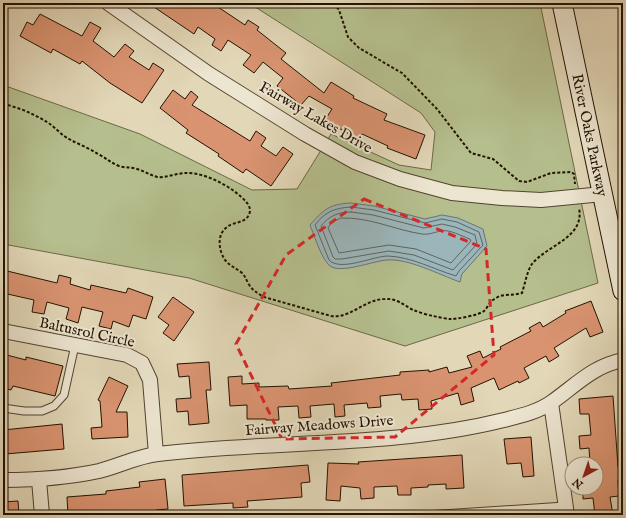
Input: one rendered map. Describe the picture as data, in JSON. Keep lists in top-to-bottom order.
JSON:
{
  "streets": {
    "street": [
      "Fairway Lakes Drive",
      "River Oaks Parkway",
      "Baltusrol Circle",
      "Fairway Meadows Drive"
    ]
  },
  "crossings": [
    ["Fairway Lakes Drive", "River Oaks Parkway"],
    ["Baltusrol Circle", "Fairway Meadows Drive"]
  ],
  "north": "bottom left"
}
